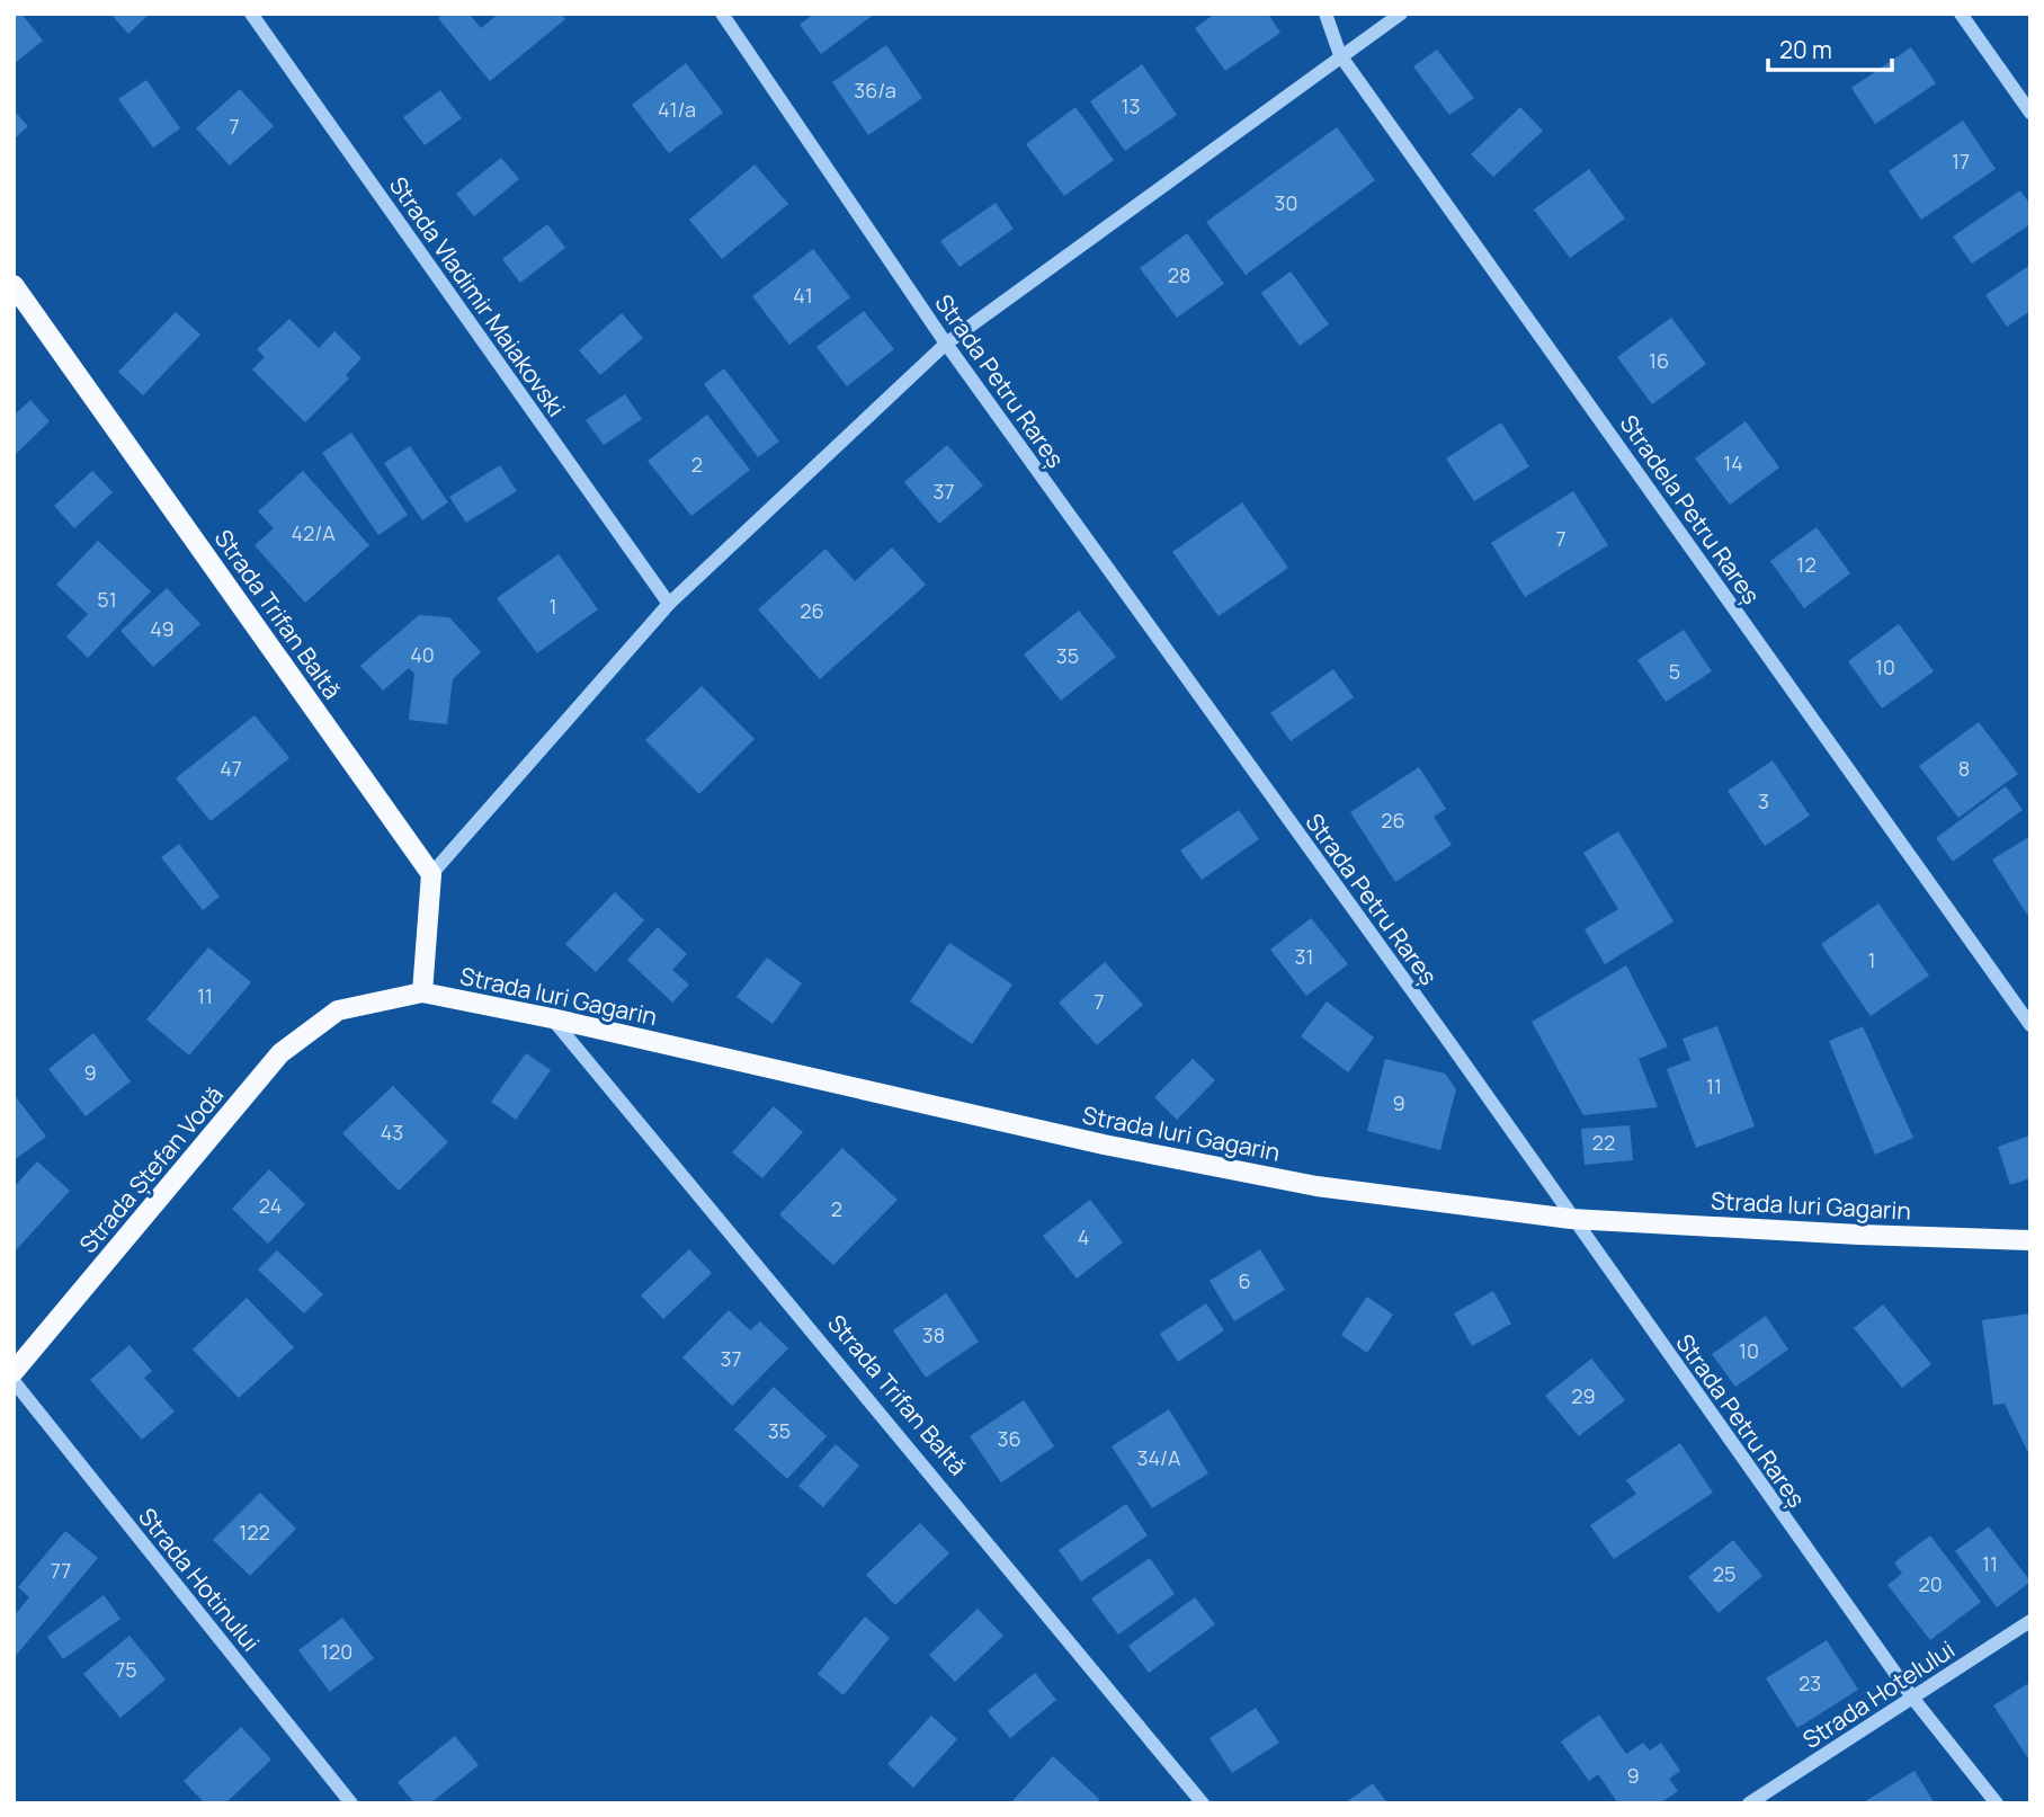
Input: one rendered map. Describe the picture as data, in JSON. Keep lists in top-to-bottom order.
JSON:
{
  "streets": {
    "main road": ["Strada Trifan Baltă", "Strada Iuri Gagarin", "Strada Ștefan Vodă"],
    "street": [
      "Strada Vladimir Maiakovski",
      "Strada Petru Rareș",
      "Stradela Petru Rareș",
      "Strada Hotinului",
      "Strada Hotelului"
    ]
  },
  "crossings": [
    ["Strada Petru Rareș", "Strada Iuri Gagarin"],
    ["Strada Petru Rareș", "Strada Hotelului"],
    ["Strada Trifan Baltă", "Strada Iuri Gagarin"],
    ["Strada Iuri Gagarin", "Strada Ștefan Vodă"]
  ],
  "house_numbers": [
    "36/a",
    "13",
    "41/a",
    "7",
    "17",
    "30",
    "28",
    "41",
    "16",
    "14",
    "2",
    "37",
    "42/A",
    "7",
    "12",
    "51",
    "1",
    "26",
    "49",
    "40",
    "35",
    "10",
    "5",
    "47",
    "8",
    "3",
    "26",
    "31",
    "1",
    "11",
    "7",
    "9",
    "11",
    "9",
    "43",
    "22",
    "24",
    "2",
    "4",
    "6",
    "38",
    "10",
    "37",
    "29",
    "35",
    "36",
    "34/A",
    "122",
    "11",
    "77",
    "25",
    "20",
    "120",
    "75",
    "23",
    "9"
  ],
  "scale_bar": "20 m"
}
